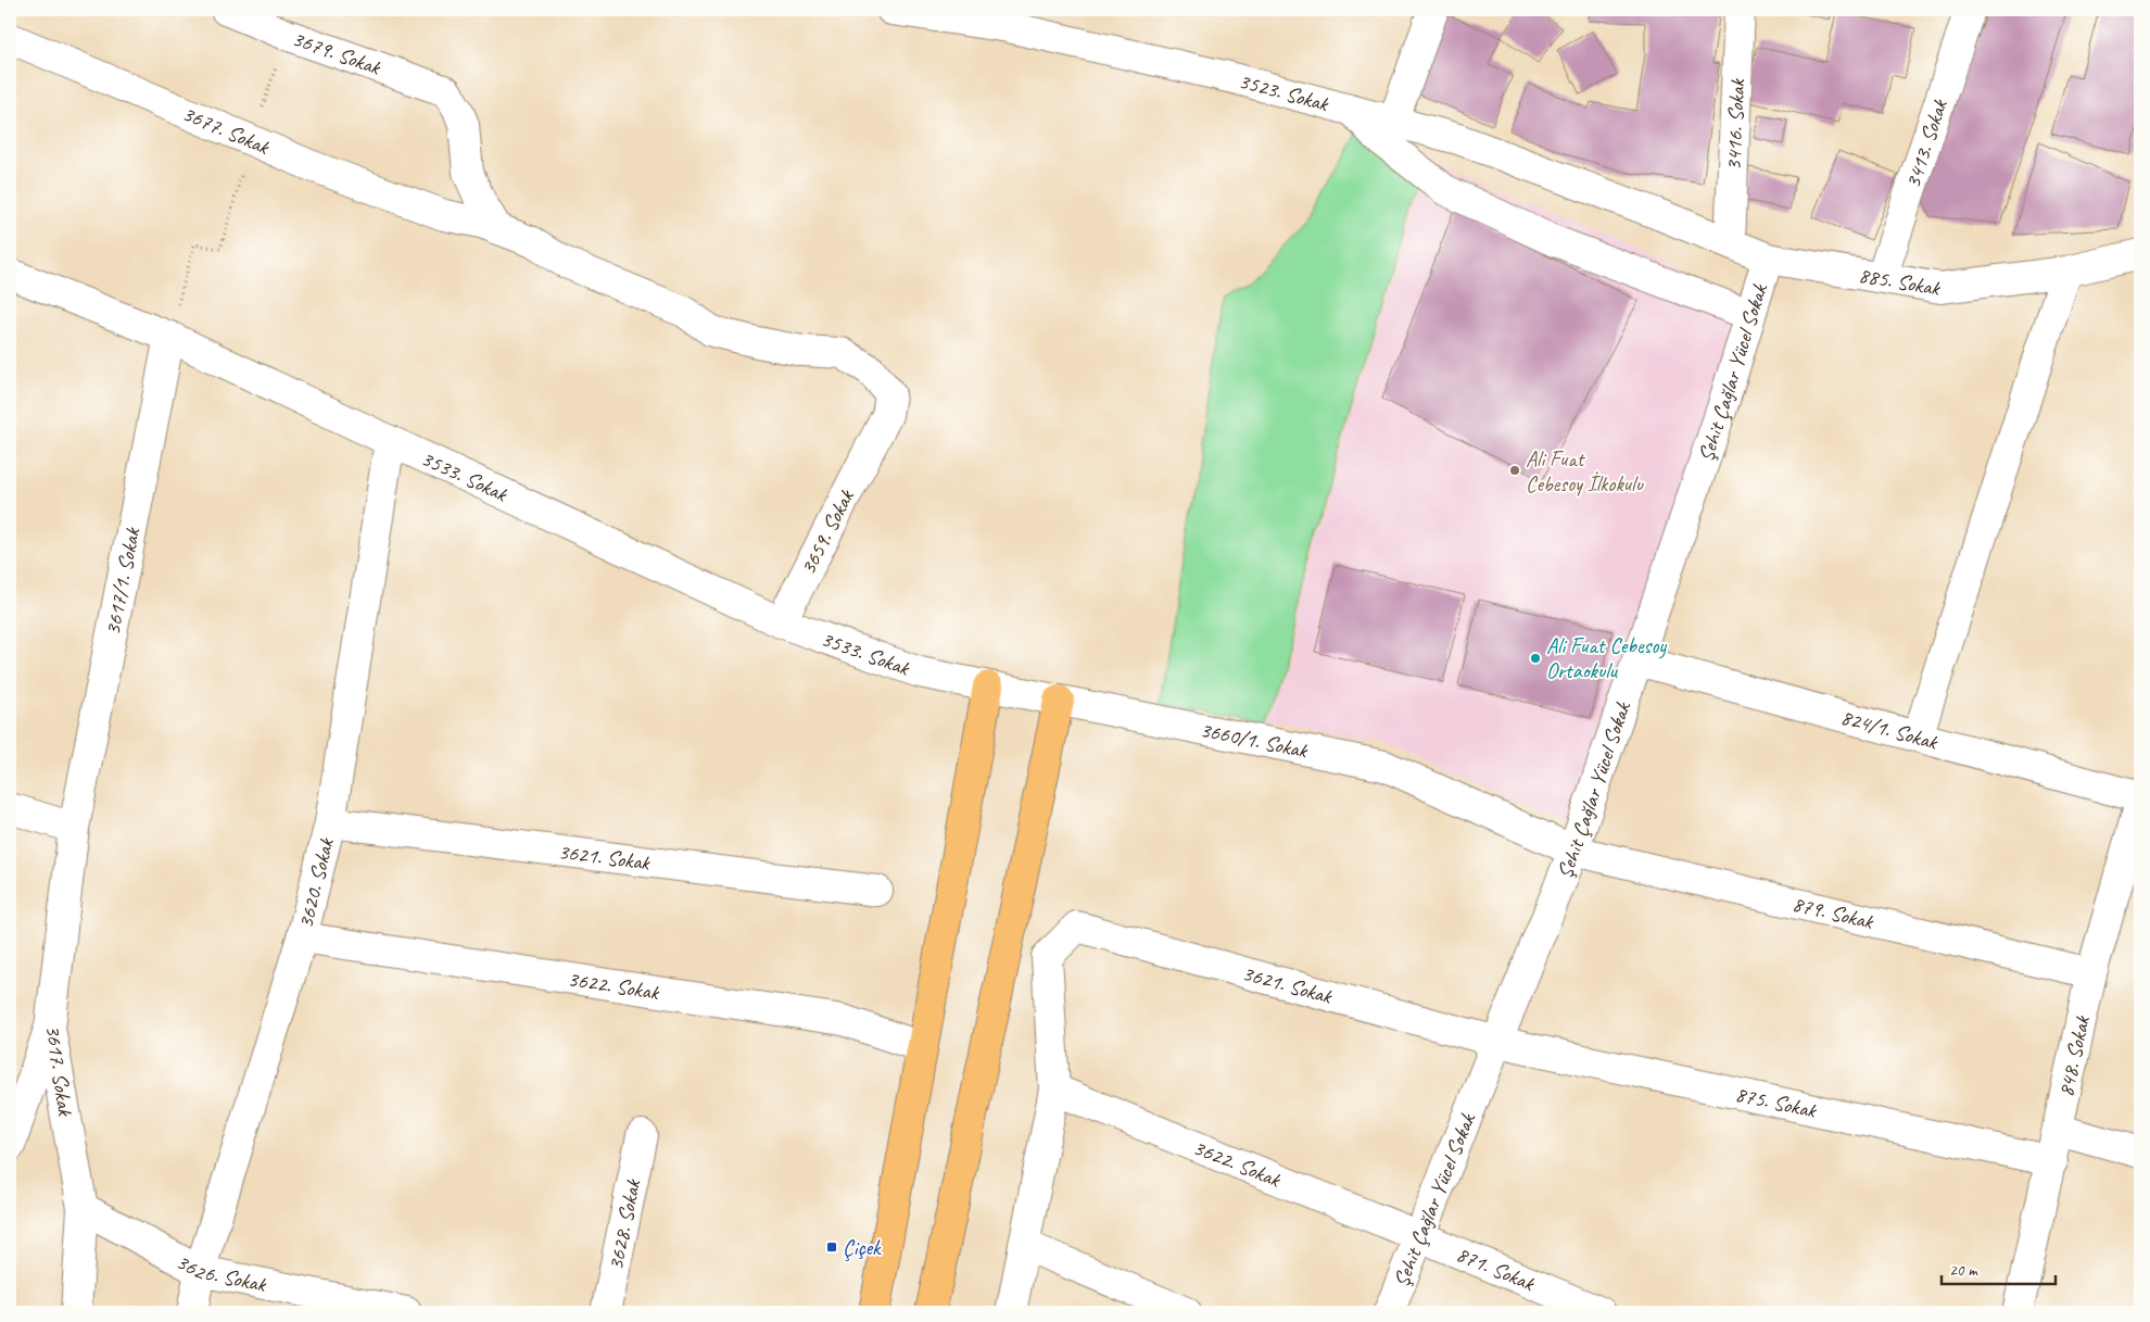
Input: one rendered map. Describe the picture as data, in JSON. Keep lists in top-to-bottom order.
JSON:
{
  "streets": {
    "street": [
      "3679. Sokak",
      "3523. Sokak",
      "3416. Sokak",
      "3677. Sokak",
      "3413. Sokak",
      "885. Sokak",
      "Şehit Çağlar Yücel Sokak",
      "3533. Sokak",
      "3659. Sokak",
      "3617/1. Sokak",
      "824/1. Sokak",
      "3660/1. Sokak",
      "3621. Sokak",
      "3620. Sokak",
      "879. Sokak",
      "3622. Sokak",
      "848. Sokak",
      "3617. Sokak",
      "875. Sokak",
      "3628. Sokak",
      "871. Sokak",
      "3626. Sokak"
    ]
  },
  "crossings": [
    ["3679. Sokak", "3677. Sokak"],
    ["3679. Sokak", "3659. Sokak"],
    ["3523. Sokak", "885. Sokak"],
    ["3416. Sokak", "885. Sokak"],
    ["3677. Sokak", "3659. Sokak"],
    ["3413. Sokak", "885. Sokak"],
    ["885. Sokak", "Şehit Çağlar Yücel Sokak"],
    ["Şehit Çağlar Yücel Sokak", "824/1. Sokak"],
    ["Şehit Çağlar Yücel Sokak", "3660/1. Sokak"],
    ["Şehit Çağlar Yücel Sokak", "3621. Sokak"],
    ["Şehit Çağlar Yücel Sokak", "879. Sokak"],
    ["Şehit Çağlar Yücel Sokak", "3622. Sokak"],
    ["Şehit Çağlar Yücel Sokak", "875. Sokak"],
    ["Şehit Çağlar Yücel Sokak", "871. Sokak"],
    ["3533. Sokak", "3659. Sokak"],
    ["3533. Sokak", "3617/1. Sokak"],
    ["3533. Sokak", "3660/1. Sokak"],
    ["3533. Sokak", "3620. Sokak"],
    ["3617/1. Sokak", "3617. Sokak"],
    ["3660/1. Sokak", "879. Sokak"],
    ["3621. Sokak", "3620. Sokak"],
    ["3621. Sokak", "3622. Sokak"],
    ["3621. Sokak", "875. Sokak"],
    ["3620. Sokak", "3622. Sokak"],
    ["3620. Sokak", "3626. Sokak"],
    ["879. Sokak", "848. Sokak"],
    ["3622. Sokak", "871. Sokak"],
    ["848. Sokak", "875. Sokak"],
    ["3617. Sokak", "3626. Sokak"]
  ],
  "places": {
    "other": ["Ali Fuat Cebesoy İlkokulu", "Ali Fuat Cebesoy Ortaokulu"],
    "transit": ["Çiçek"]
  },
  "scale_bar": "20 m"
}
